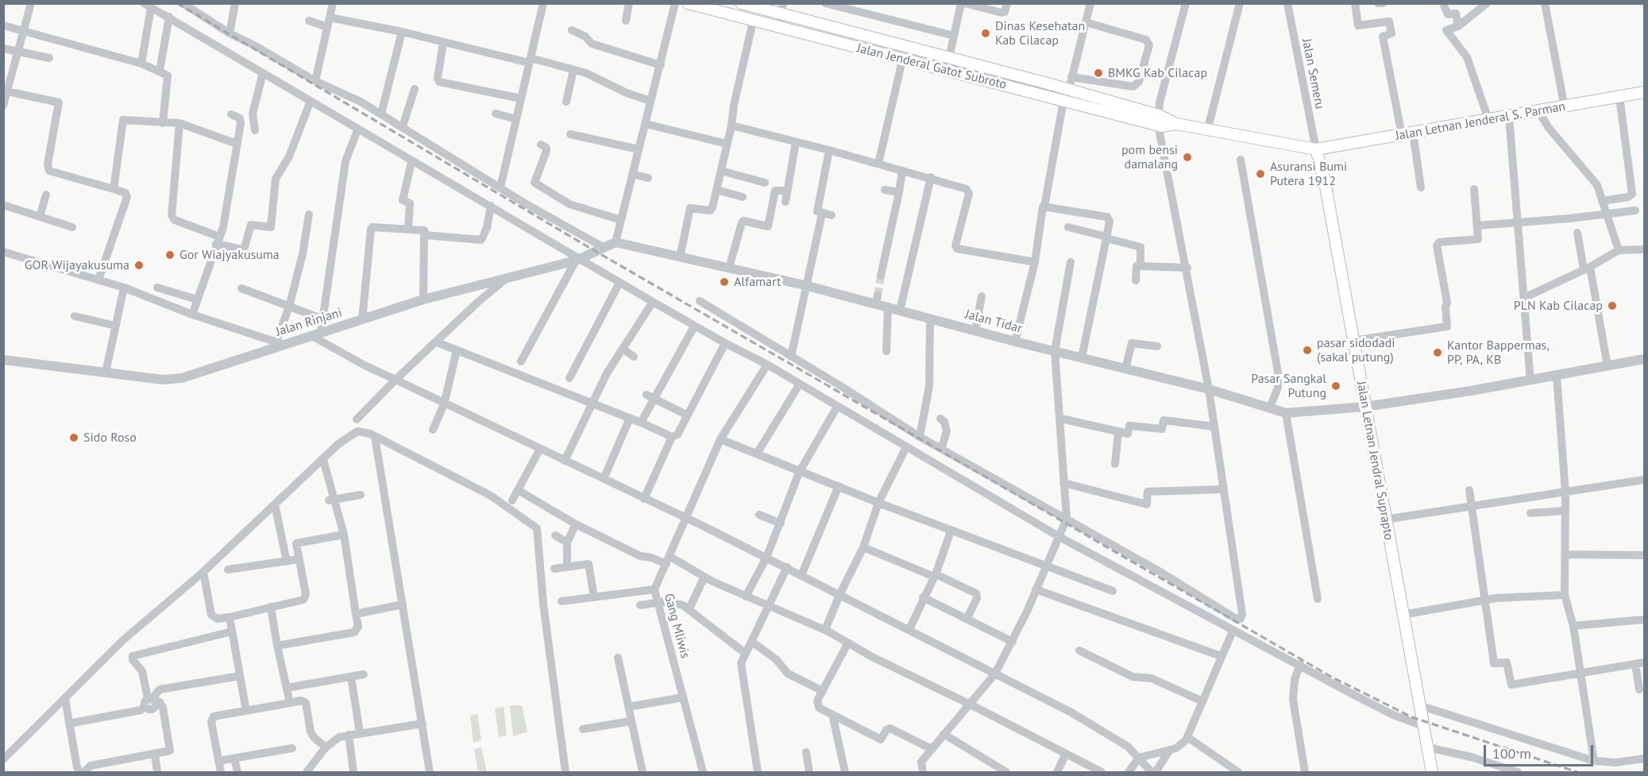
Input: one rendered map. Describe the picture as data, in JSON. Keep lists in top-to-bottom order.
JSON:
{
  "streets": {
    "main road": ["Jalan Jenderal Gatot Subroto", "Jalan Letnan Jenderal S. Parman", "Jalan Letnan Jendral Suprapto"],
    "street": [
      "Jalan Semeru",
      "Jalan Tidar",
      "Jalan Rinjani",
      "Gang Mliwis"
    ]
  },
  "crossings": [
    ["Jalan Jenderal Gatot Subroto", "Jalan Semeru"],
    ["Jalan Jenderal Gatot Subroto", "Jalan Letnan Jenderal S. Parman"],
    ["Jalan Jenderal Gatot Subroto", "Jalan Letnan Jendral Suprapto"],
    ["Jalan Semeru", "Jalan Letnan Jenderal S. Parman"],
    ["Jalan Semeru", "Jalan Letnan Jendral Suprapto"],
    ["Jalan Letnan Jenderal S. Parman", "Jalan Letnan Jendral Suprapto"],
    ["Jalan Tidar", "Jalan Rinjani"],
    ["Jalan Tidar", "Jalan Letnan Jendral Suprapto"]
  ],
  "places": [
    "Dinas Kesehatan Kab Cilacap",
    "BMKG Kab Cilacap",
    "pom bensi damalang",
    "Asuransi Bumi Putera 1912",
    "Gor Wiajyakusuma",
    "GOR Wijayakusuma",
    "Alfamart",
    "PLN Kab Cilacap",
    "pasar sidodadi (sakal putung)",
    "Kantor Bappermas, PP, PA, KB",
    "Pasar Sangkal Putung",
    "Sido Roso"
  ],
  "scale_bar": "100 m"
}
